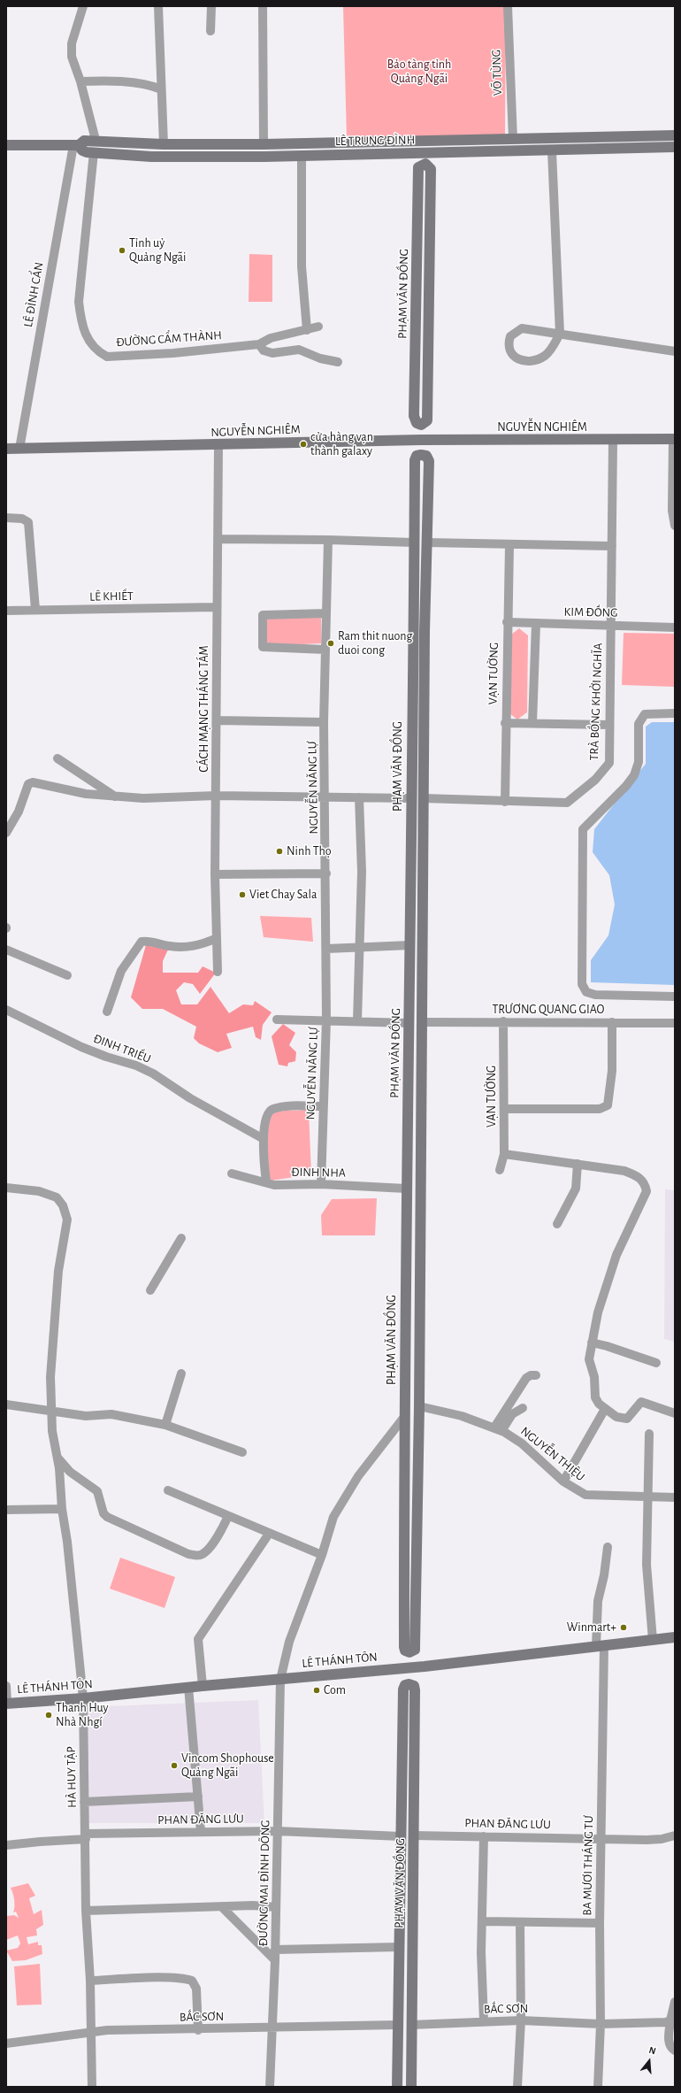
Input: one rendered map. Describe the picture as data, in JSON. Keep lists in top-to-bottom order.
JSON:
{
  "streets": {
    "street": [
      "VÕ TÙNG",
      "LÊ TRUNG ĐÌNH",
      "PHẠM VĂN ĐỒNG",
      "LÊ ĐÌNH CẨN",
      "ĐƯỜNG CẨM THÀNH",
      "NGUYỄN NGHIÊM",
      "LÊ KHIẾT",
      "KIM ĐỒNG",
      "VẠN TƯỜNG",
      "TRÀ BỒNG KHỞI NGHĨA",
      "CÁCH MẠNG THÁNG TÁM",
      "NGUYỄN NĂNG LỰ",
      "TRƯƠNG QUANG GIAO",
      "ĐINH TRIỀU",
      "ĐINH NHA",
      "NGUYỄN THIỆU",
      "LÊ THÁNH TÔN",
      "HÀ HUY TẬP",
      "PHAN ĐĂNG LƯU",
      "BA MƯƠI THÁNG TƯ",
      "ĐƯỜNG MAI ĐÌNH DÕNG",
      "BẮC SƠN"
    ]
  },
  "crossings": [
    ["VÕ TÙNG", "LÊ TRUNG ĐÌNH"],
    ["LÊ TRUNG ĐÌNH", "PHẠM VĂN ĐỒNG"],
    ["LÊ TRUNG ĐÌNH", "LÊ ĐÌNH CẨN"],
    ["LÊ TRUNG ĐÌNH", "ĐƯỜNG CẨM THÀNH"],
    ["PHẠM VĂN ĐỒNG", "NGUYỄN NGHIÊM"],
    ["PHẠM VĂN ĐỒNG", "TRÀ BỒNG KHỞI NGHĨA"],
    ["PHẠM VĂN ĐỒNG", "TRƯƠNG QUANG GIAO"],
    ["PHẠM VĂN ĐỒNG", "ĐINH NHA"],
    ["PHẠM VĂN ĐỒNG", "NGUYỄN THIỆU"],
    ["PHẠM VĂN ĐỒNG", "LÊ THÁNH TÔN"],
    ["PHẠM VĂN ĐỒNG", "PHAN ĐĂNG LƯU"],
    ["PHẠM VĂN ĐỒNG", "ĐƯỜNG MAI ĐÌNH DÕNG"],
    ["PHẠM VĂN ĐỒNG", "BẮC SƠN"],
    ["LÊ ĐÌNH CẨN", "NGUYỄN NGHIÊM"],
    ["NGUYỄN NGHIÊM", "TRÀ BỒNG KHỞI NGHĨA"],
    ["NGUYỄN NGHIÊM", "CÁCH MẠNG THÁNG TÁM"],
    ["LÊ KHIẾT", "CÁCH MẠNG THÁNG TÁM"],
    ["KIM ĐỒNG", "VẠN TƯỜNG"],
    ["KIM ĐỒNG", "TRÀ BỒNG KHỞI NGHĨA"],
    ["VẠN TƯỜNG", "TRÀ BỒNG KHỞI NGHĨA"],
    ["VẠN TƯỜNG", "TRƯƠNG QUANG GIAO"],
    ["NGUYỄN NĂNG LỰ", "ĐINH NHA"],
    ["LÊ THÁNH TÔN", "HÀ HUY TẬP"],
    ["LÊ THÁNH TÔN", "BA MƯƠI THÁNG TƯ"],
    ["LÊ THÁNH TÔN", "ĐƯỜNG MAI ĐÌNH DÕNG"],
    ["HÀ HUY TẬP", "PHAN ĐĂNG LƯU"],
    ["HÀ HUY TẬP", "BẮC SƠN"],
    ["PHAN ĐĂNG LƯU", "BA MƯƠI THÁNG TƯ"],
    ["PHAN ĐĂNG LƯU", "ĐƯỜNG MAI ĐÌNH DÕNG"],
    ["BA MƯƠI THÁNG TƯ", "BẮC SƠN"],
    ["ĐƯỜNG MAI ĐÌNH DÕNG", "BẮC SƠN"]
  ],
  "parks": ["Bảo tàng tỉnh Quảng Ngãi"],
  "places": [
    "Tỉnh uỷ Quảng Ngãi",
    "cửa hàng vạn thành galaxy",
    "Ram thit nuong duoi cong",
    "Ninh Thọ",
    "Viet Chay Sala",
    "Winmart+",
    "Com",
    "Thanh Huy Nhà Nhgí",
    "Vincom Shophouse Quảng Ngãi"
  ],
  "north": "top"
}
